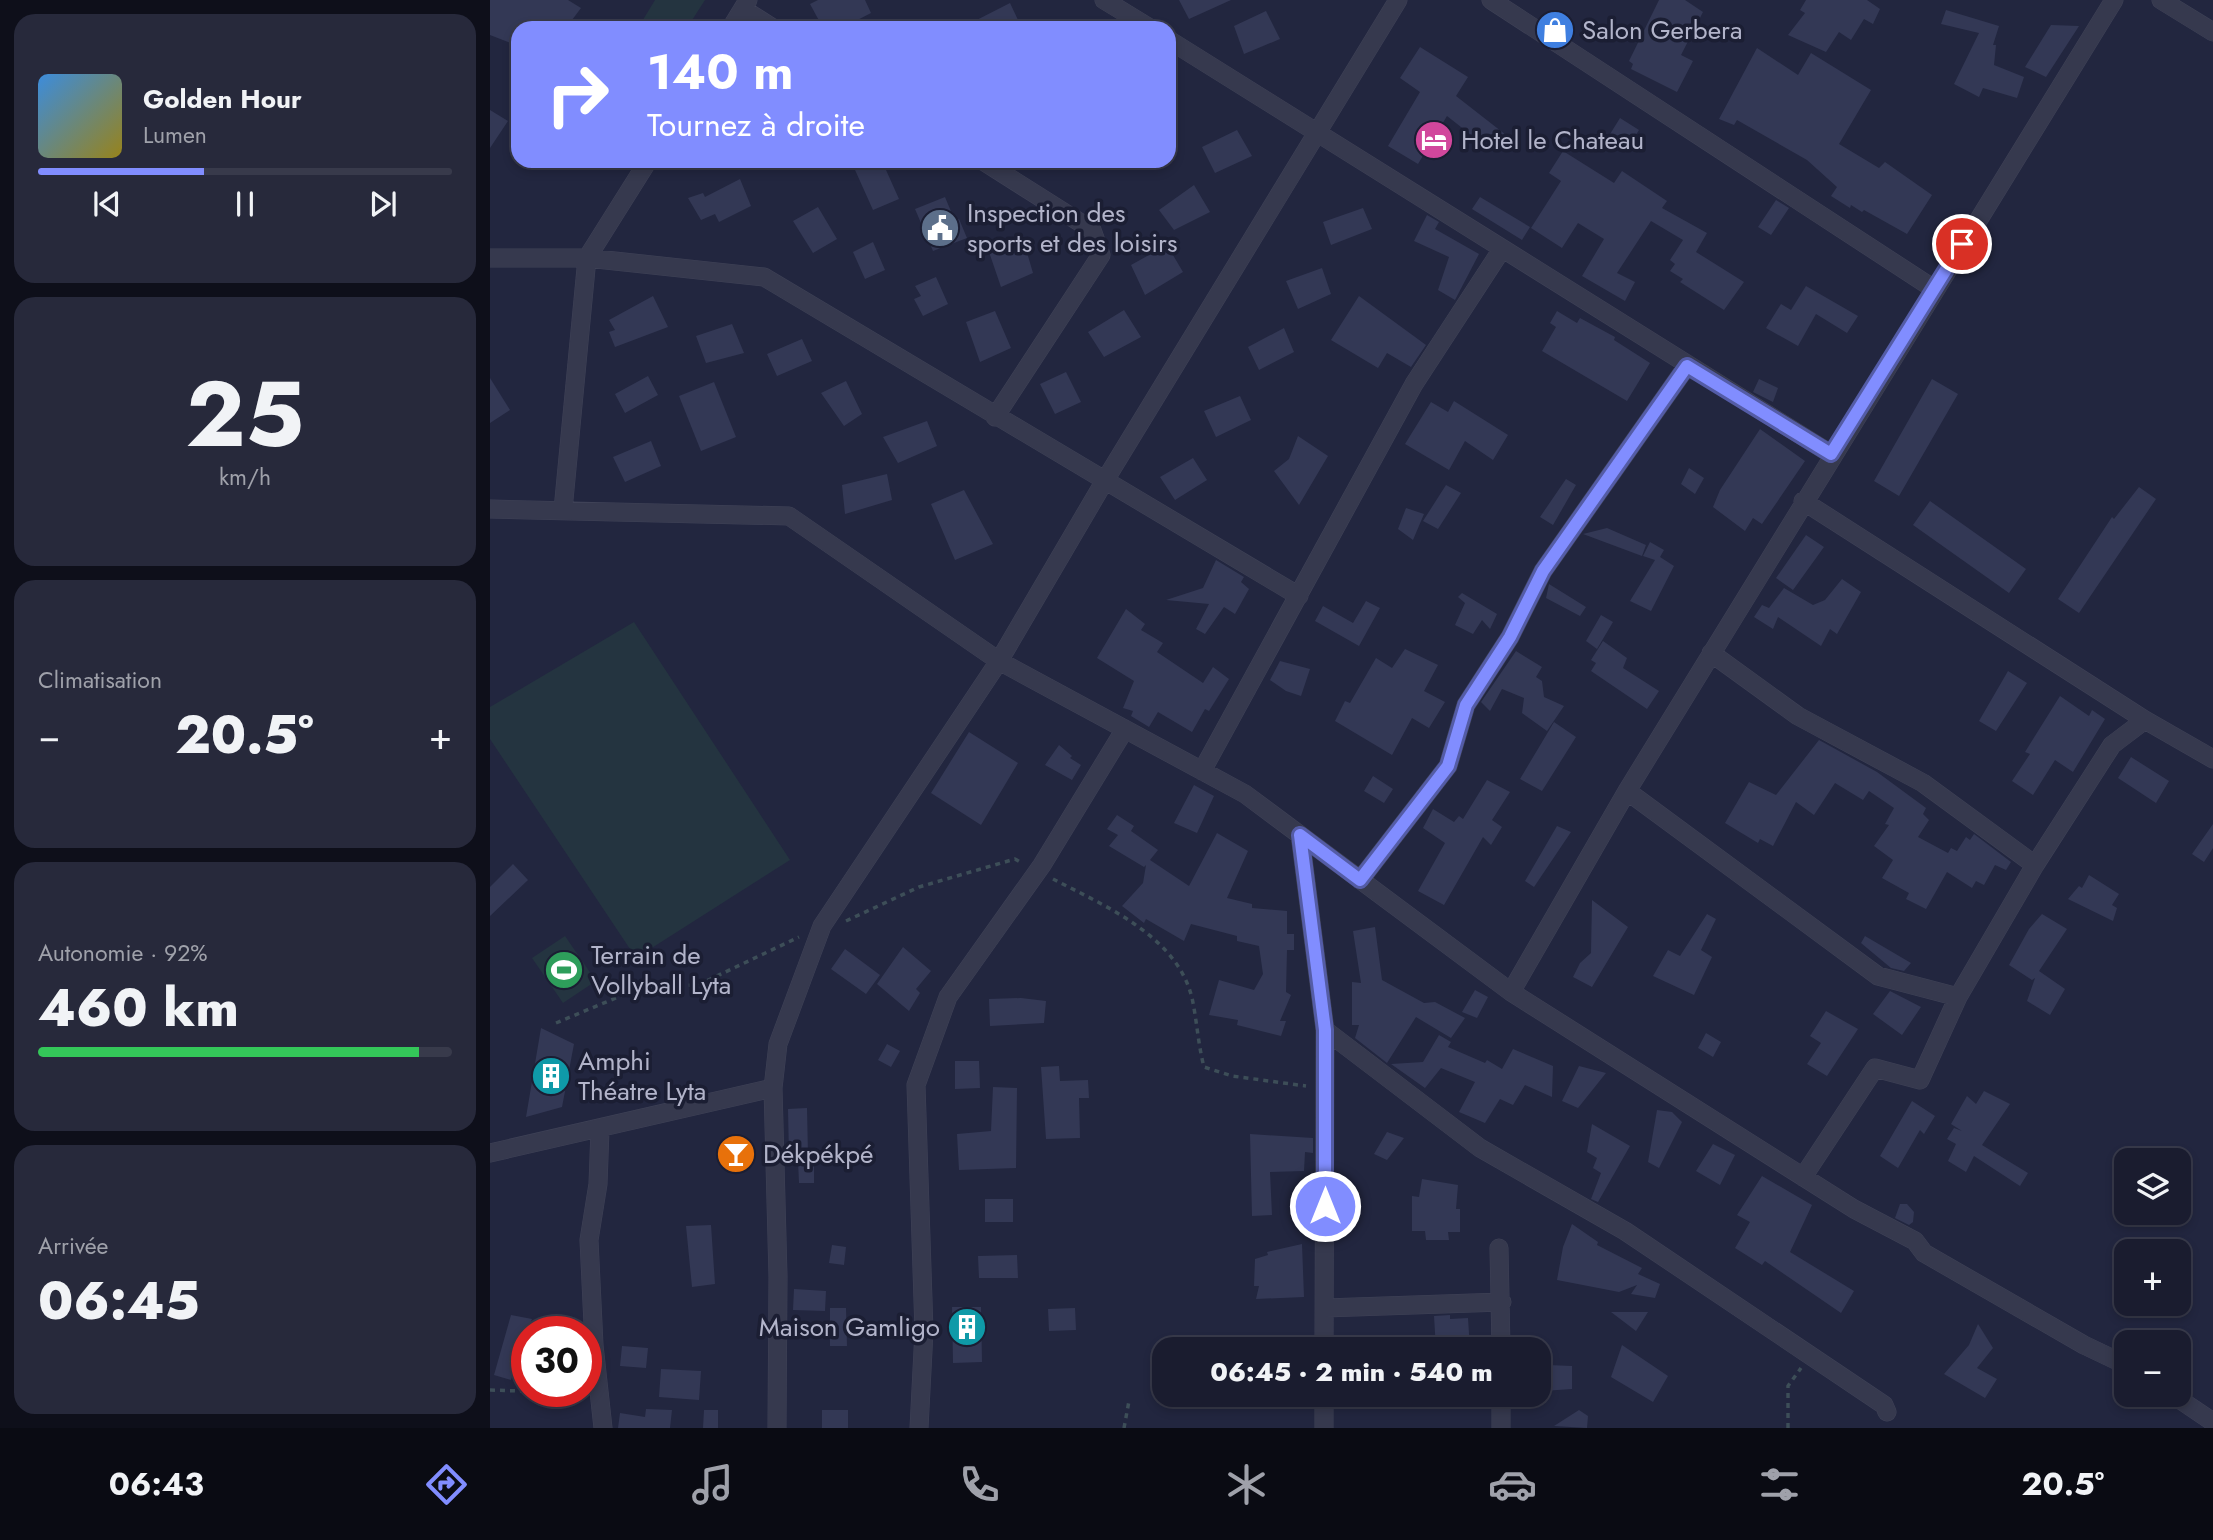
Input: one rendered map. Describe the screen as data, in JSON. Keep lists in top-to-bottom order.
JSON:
{
  "places": {
    "shop": ["Salon Gerbera"],
    "hotel": ["Hotel le Chateau"],
    "public building": ["Inspection des sports et des loisirs"],
    "sports": ["Terrain de Vollyball Lyta"],
    "building": ["Amphi Théatre Lyta", "Maison Gamligo"],
    "bar": ["Dékpékpé"]
  },
  "page": {
    "turn": ["140 m", "Tournez à droite"],
    "song": ["Golden Hour", "Lumen"],
    "tile": [
      ["25", "km/h"],
      "Climatisation",
      ["Autonomie · 92%", "460 km"],
      ["Arrivée", "06:45"]
    ],
    "heat": ["−", "20.5°", "+"],
    "map_buttons": ["+", "−"],
    "limit": "30",
    "trip": "06:45 · 2 min · 540 m",
    "tabs": ["06:43", "20.5°"]
  }
}
